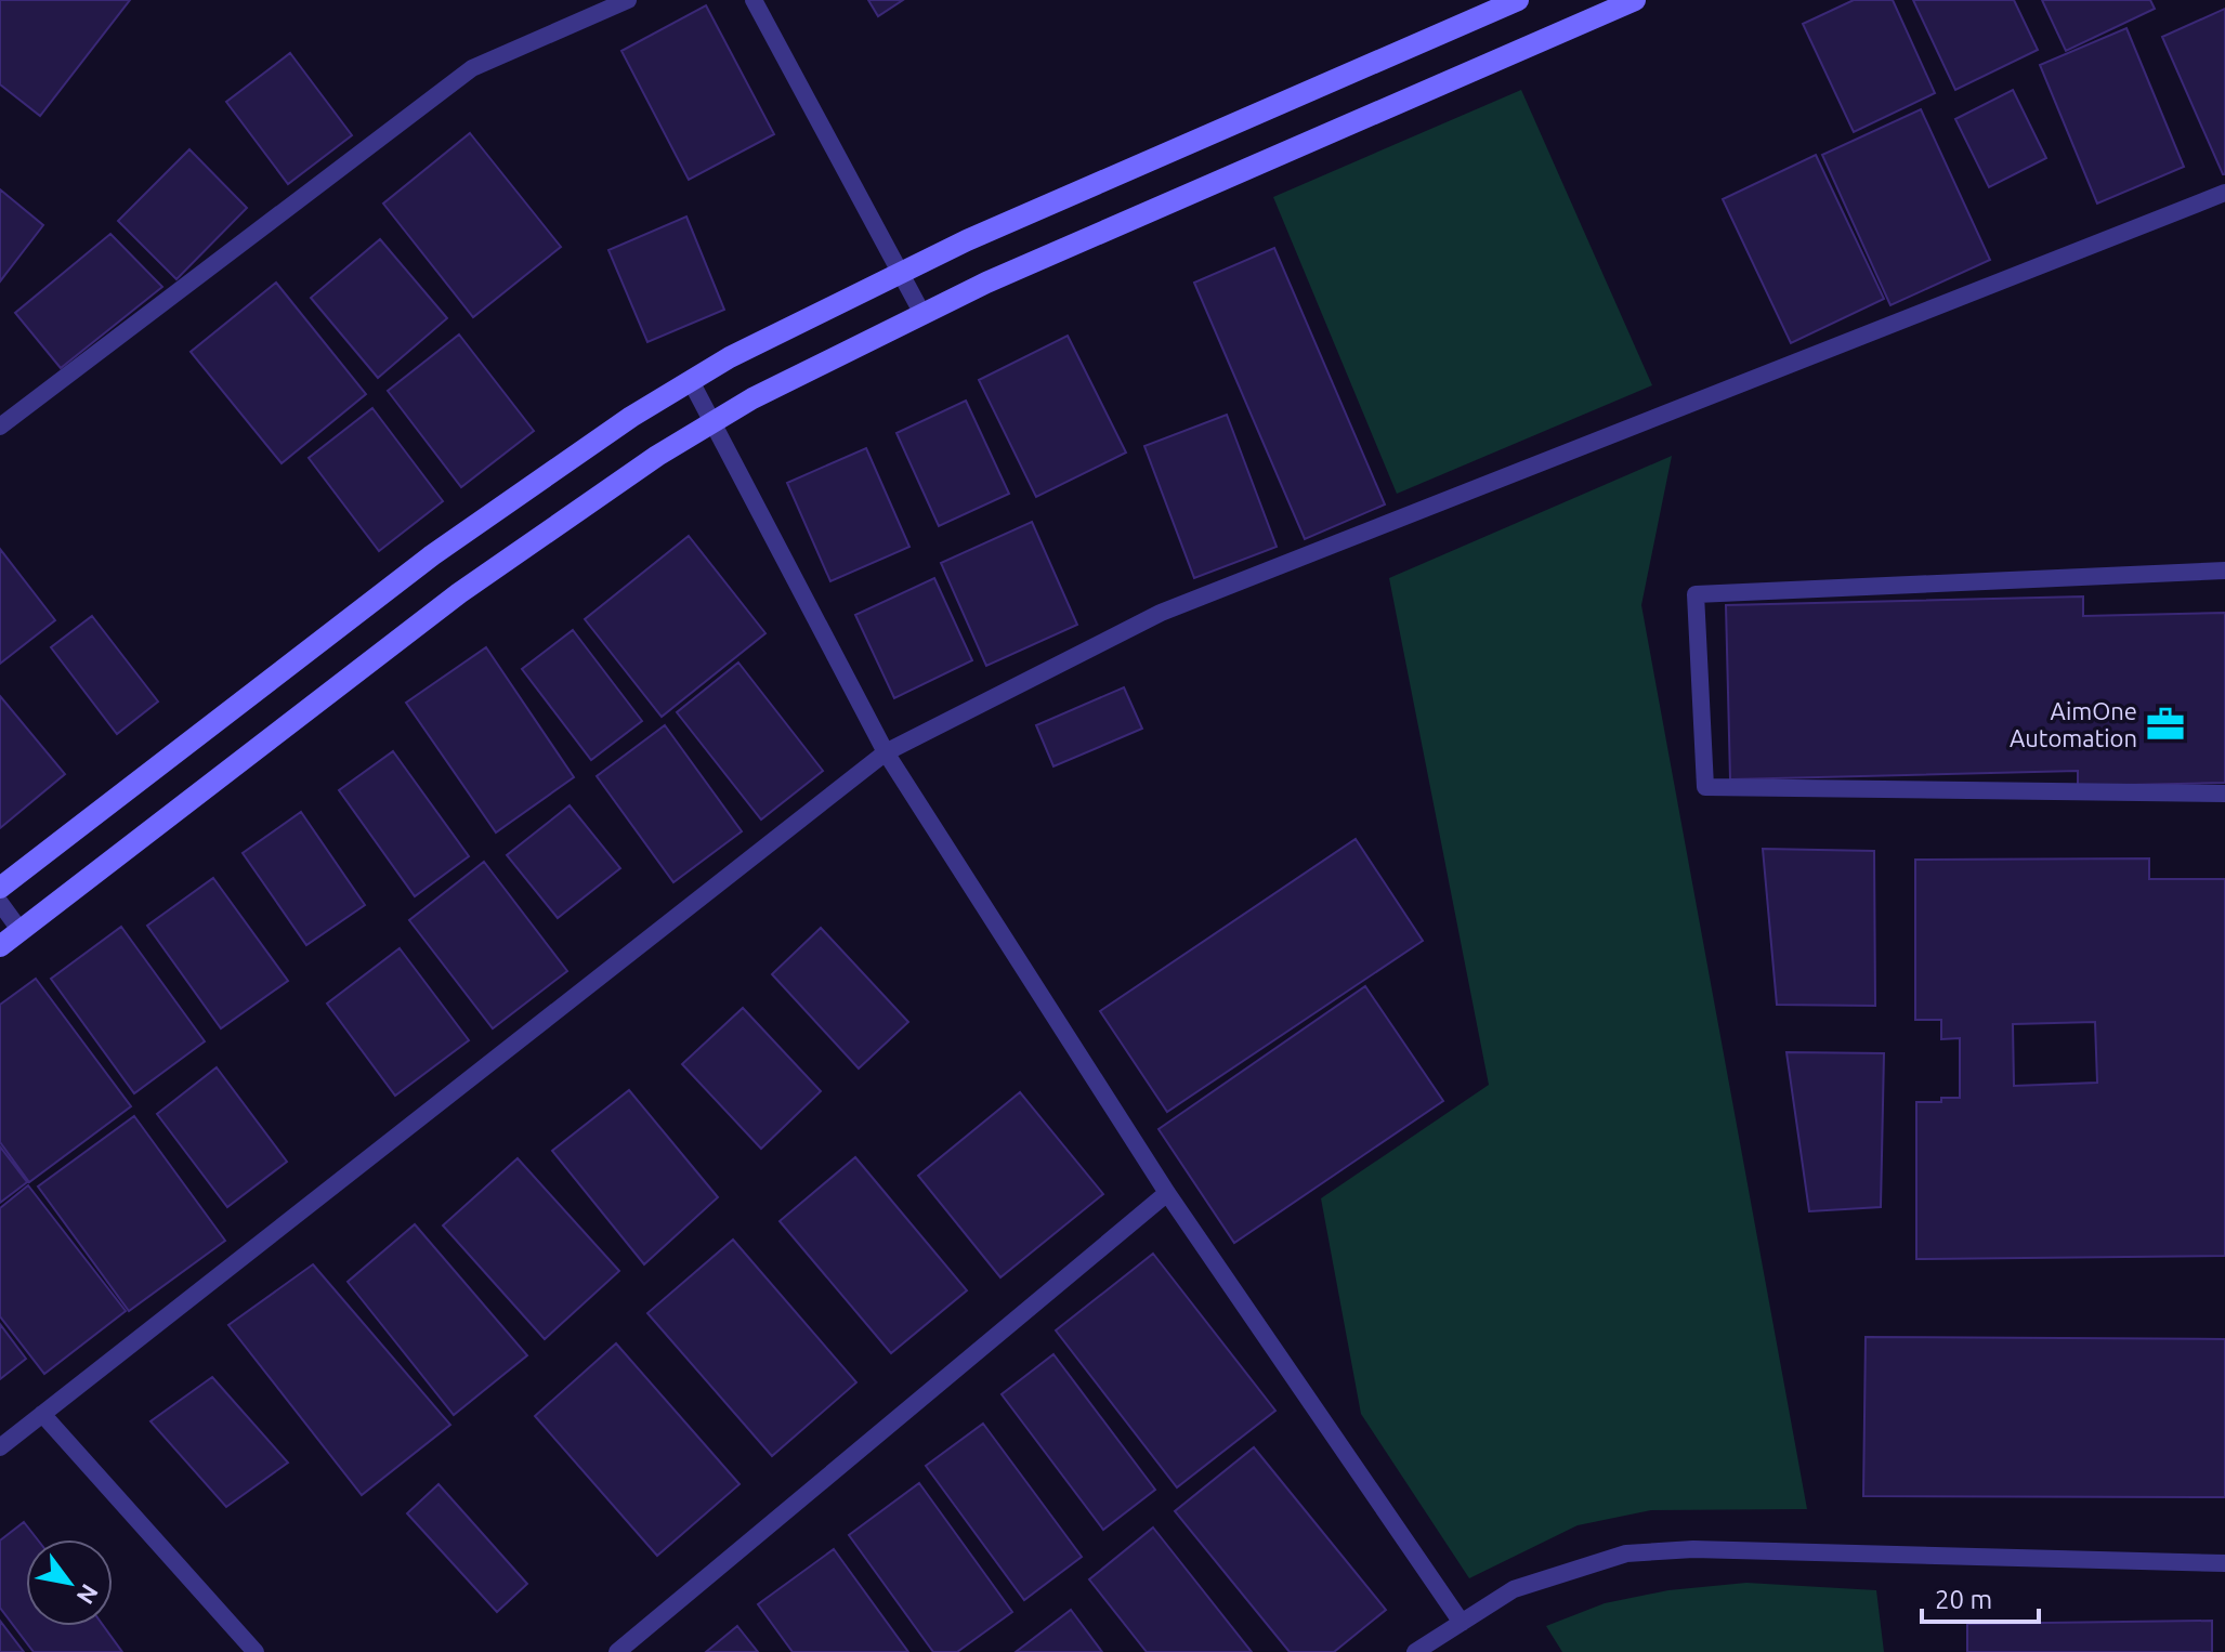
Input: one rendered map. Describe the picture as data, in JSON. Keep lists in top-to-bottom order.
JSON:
{
  "places": {
    "office": ["AimOne Automation"]
  },
  "scale_bar": "20 m",
  "north": "bottom right"
}
